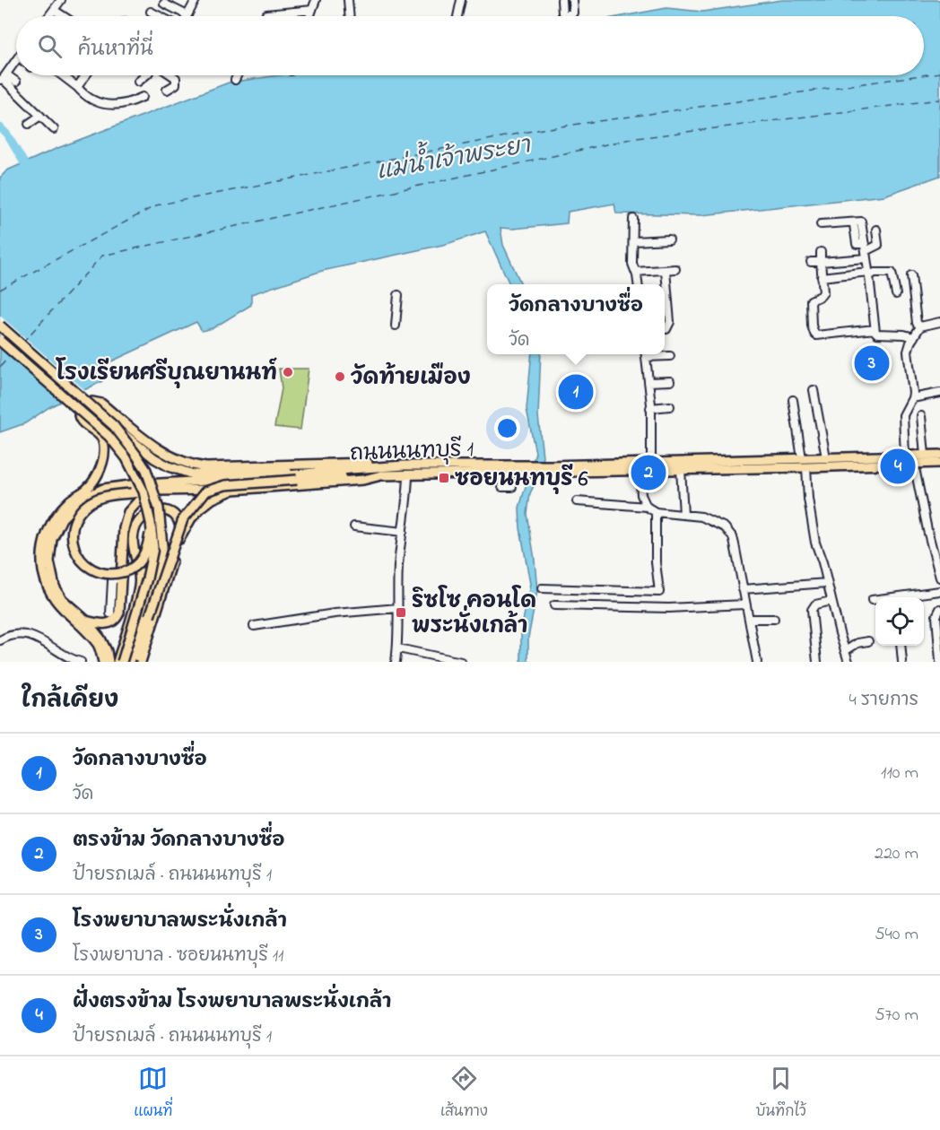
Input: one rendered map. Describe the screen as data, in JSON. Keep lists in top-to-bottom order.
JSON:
{
  "streets": {
    "main road": ["ถนนนนทบุรี 1"]
  },
  "water": ["แม่น้ำเจ้าพระยา"],
  "places": {
    "other": ["โรงเรียนศรีบุณยานนท์", "วัดท้ายเมือง"],
    "transit": ["ซอยนนทบุรี 6", "ริซโซ คอนโด พระนั่งเกล้า"]
  },
  "page": {
    "search": "ค้นหาที่นี่",
    "popup": ["วัดกลางบางซื่อ", "วัด"],
    "pins": [
      "3",
      "1",
      "4",
      "2"
    ],
    "heading": ["ใกล้เคียง", "4 รายการ"],
    "list": [
      {
        "mark": "1",
        "name": "วัดกลางบางซื่อ",
        "note": "วัด",
        "value": "110 m"
      },
      {
        "mark": "2",
        "name": "ตรงข้าม วัดกลางบางซื่อ",
        "note": "ป้ายรถเมล์ · ถนนนนทบุรี 1",
        "value": "220 m"
      },
      {
        "mark": "3",
        "name": "โรงพยาบาลพระนั่งเกล้า",
        "note": "โรงพยาบาล · ซอยนนทบุรี 11",
        "value": "540 m"
      },
      {
        "mark": "4",
        "name": "ฝั่งตรงข้าม โรงพยาบาลพระนั่งเกล้า",
        "note": "ป้ายรถเมล์ · ถนนนนทบุรี 1",
        "value": "570 m"
      }
    ],
    "nav": ["แผนที่", "เส้นทาง", "บันทึกไว้"]
  }
}
